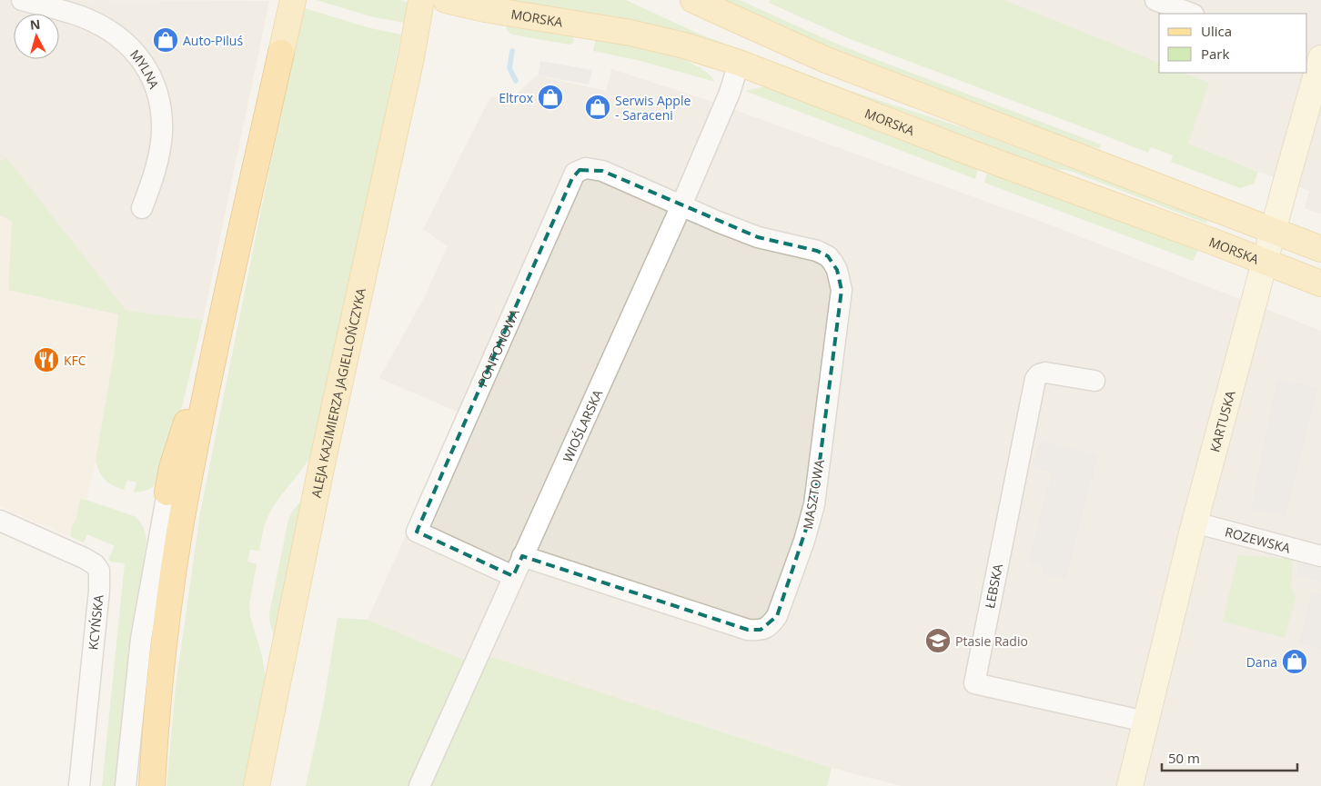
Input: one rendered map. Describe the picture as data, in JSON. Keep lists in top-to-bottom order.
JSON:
{
  "streets": {
    "main road": ["MORSKA", "ALEJA KAZIMIERZA JAGIELLOŃCZYKA"],
    "street": [
      "MYLNA",
      "PONTONOWA",
      "KARTUSKA",
      "WIOŚLARSKA",
      "MASZTOWA",
      "ROZEWSKA",
      "ŁEBSKA",
      "KCYŃSKA"
    ]
  },
  "crossings": [
    ["MORSKA", "KARTUSKA"],
    ["MORSKA", "WIOŚLARSKA"],
    ["PONTONOWA", "WIOŚLARSKA"],
    ["PONTONOWA", "MASZTOWA"],
    ["KARTUSKA", "ROZEWSKA"],
    ["KARTUSKA", "ŁEBSKA"],
    ["WIOŚLARSKA", "MASZTOWA"]
  ],
  "places": {
    "shop": [
      "Auto-Piluś",
      "Eltrox",
      "Serwis Apple - Saraceni",
      "Dana"
    ],
    "restaurant": ["KFC"],
    "school or university": ["Ptasie Radio"]
  },
  "legend": ["Ulica", "Park"],
  "scale_bar": "50 m",
  "north": "top"
}
